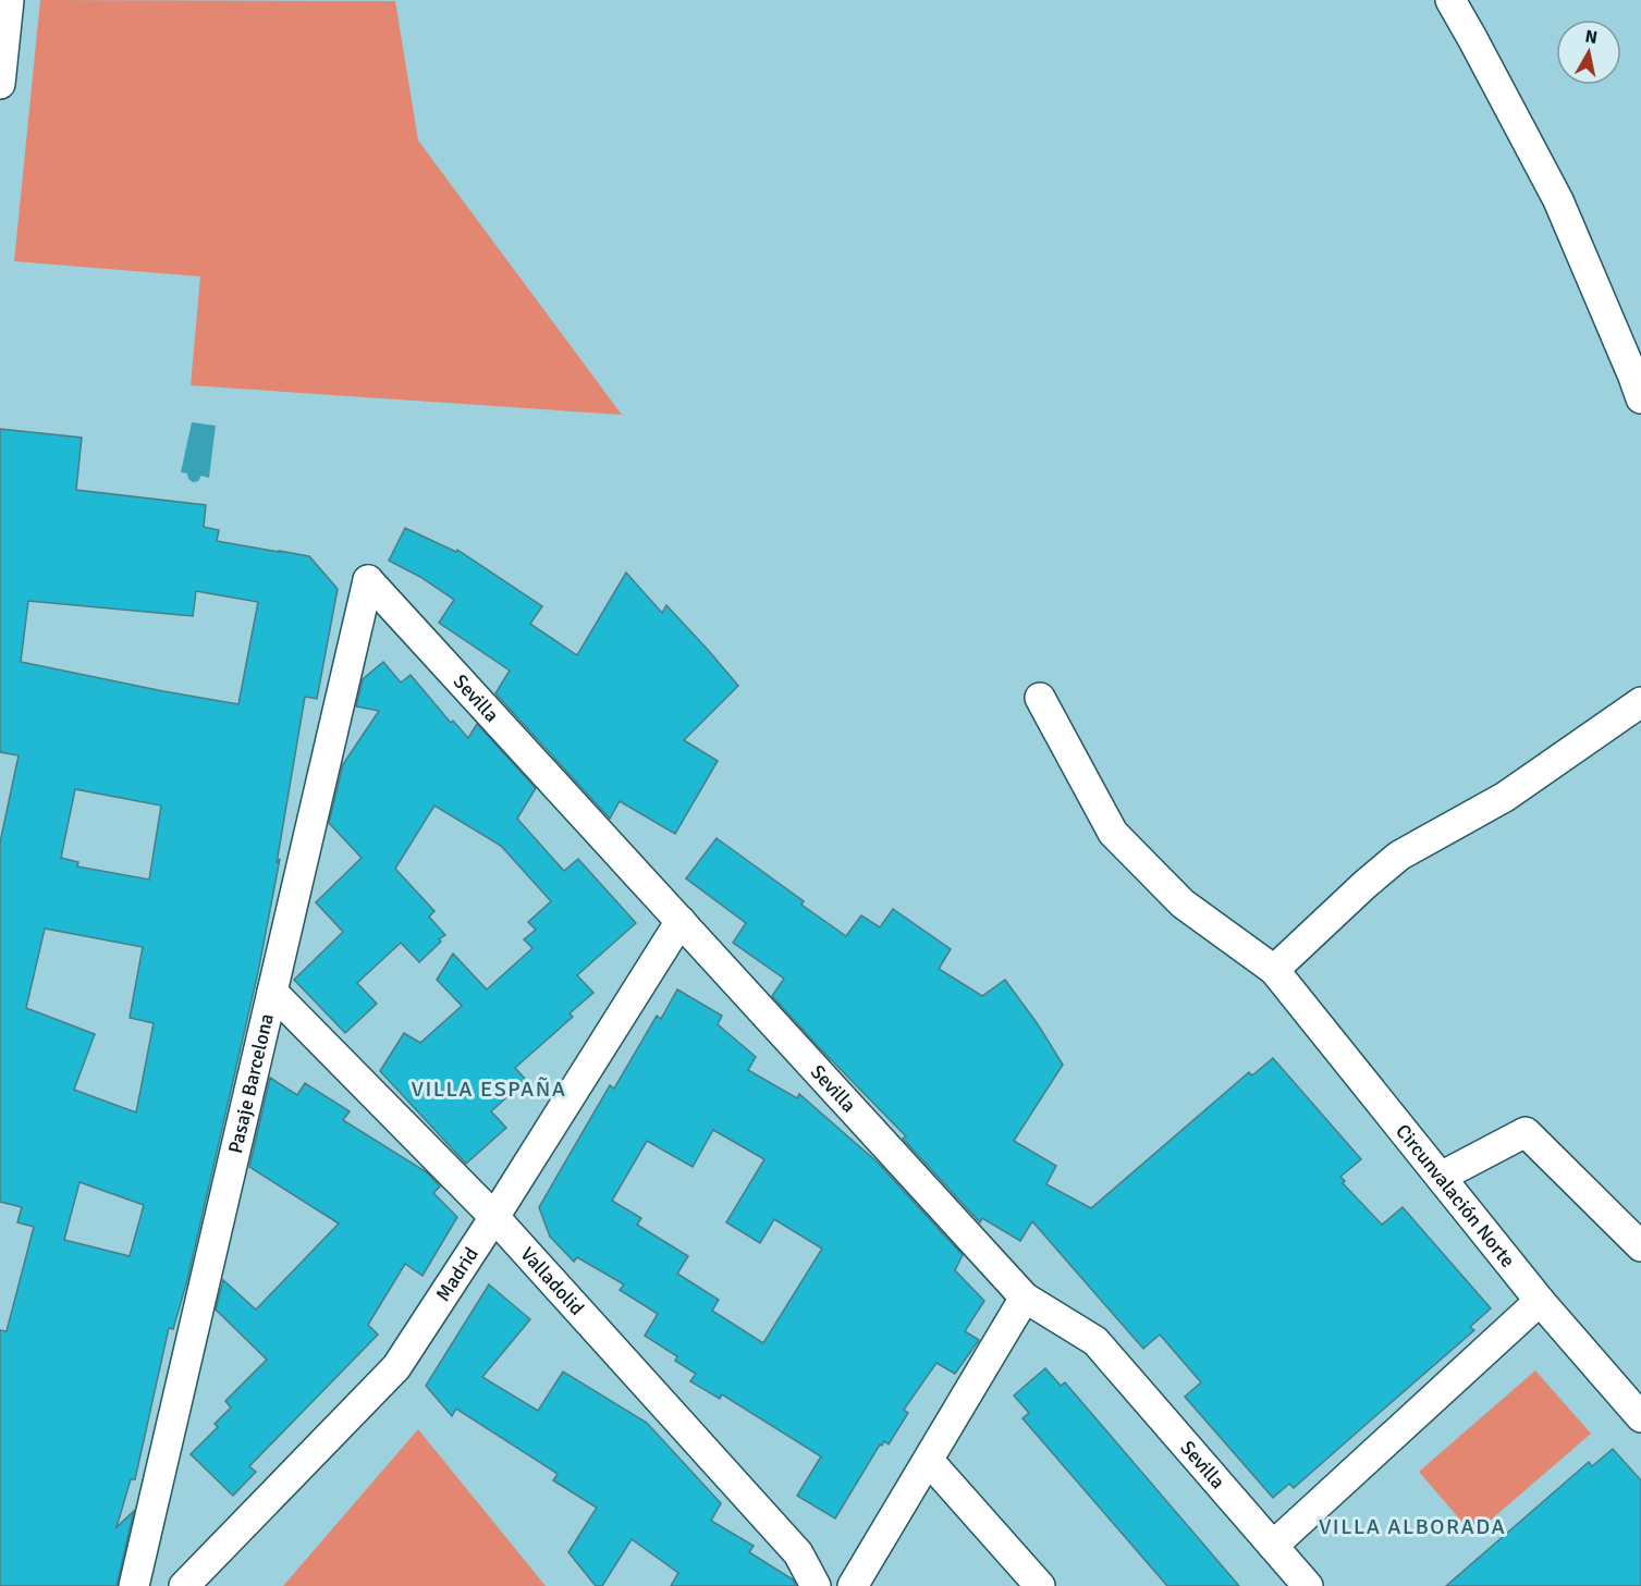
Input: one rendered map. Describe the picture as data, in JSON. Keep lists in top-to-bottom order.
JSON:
{
  "streets": {
    "street": [
      "Sevilla",
      "Pasaje Barcelona",
      "Circunvalación Norte",
      "Madrid",
      "Valladolid"
    ]
  },
  "crossings": [
    ["Sevilla", "Pasaje Barcelona"],
    ["Sevilla", "Madrid"],
    ["Pasaje Barcelona", "Valladolid"],
    ["Madrid", "Valladolid"]
  ],
  "districts": ["VILLA ESPAÑA", "VILLA ALBORADA"],
  "north": "top"
}
